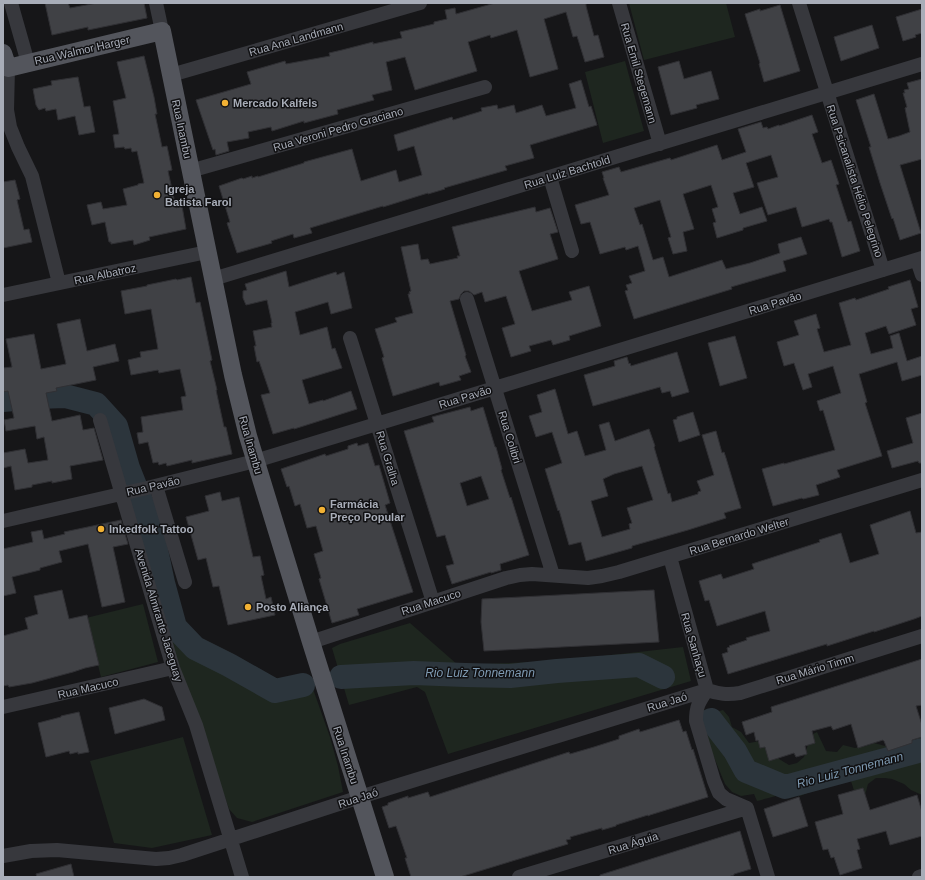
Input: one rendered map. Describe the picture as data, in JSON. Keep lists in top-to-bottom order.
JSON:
{
  "streets": {
    "main road": ["Rua Walmor Harger", "Rua Inambu"],
    "street": [
      "Rua Ana Landmann",
      "Rua Emil Stegemann",
      "Rua Veroni Pedro Graciano",
      "Rua Luiz Bachtold",
      "Rua Psicanalista Hélio Pelegrino",
      "Rua Albatroz",
      "Rua Pavão",
      "Rua Colibri",
      "Rua Gralha",
      "Rua Bernardo Welter",
      "Rua Macuco",
      "Avenida Almirante Jaceguay",
      "Rua Sanhaçu",
      "Rua Mário Timm",
      "Rua Jaó",
      "Rua Águia"
    ]
  },
  "crossings": [
    ["Rua Ana Landmann", "Rua Inambu"],
    ["Rua Walmor Harger", "Rua Inambu"],
    ["Rua Emil Stegemann", "Rua Luiz Bachtold"],
    ["Rua Inambu", "Rua Veroni Pedro Graciano"],
    ["Rua Inambu", "Rua Luiz Bachtold"],
    ["Rua Inambu", "Rua Albatroz"],
    ["Rua Inambu", "Rua Pavão"],
    ["Rua Inambu", "Rua Macuco"],
    ["Rua Inambu", "Rua Jaó"],
    ["Rua Luiz Bachtold", "Rua Psicanalista Hélio Pelegrino"],
    ["Rua Psicanalista Hélio Pelegrino", "Rua Pavão"],
    ["Rua Pavão", "Rua Colibri"],
    ["Rua Pavão", "Rua Gralha"],
    ["Rua Pavão", "Avenida Almirante Jaceguay"],
    ["Rua Colibri", "Rua Bernardo Welter"],
    ["Rua Colibri", "Rua Macuco"],
    ["Rua Gralha", "Rua Macuco"],
    ["Rua Bernardo Welter", "Rua Macuco"],
    ["Rua Bernardo Welter", "Rua Sanhaçu"],
    ["Rua Macuco", "Avenida Almirante Jaceguay"],
    ["Avenida Almirante Jaceguay", "Rua Jaó"],
    ["Rua Sanhaçu", "Rua Mário Timm"],
    ["Rua Sanhaçu", "Rua Jaó"],
    ["Rua Sanhaçu", "Rua Águia"],
    ["Rua Mário Timm", "Rua Jaó"]
  ],
  "water": ["Rio Luiz Tonnemann"],
  "places": [
    "Mercado Kalfels",
    "Igreja Batista Farol",
    "Farmácia Preço Popular",
    "Inkedfolk Tattoo",
    "Posto Aliança"
  ]
}
